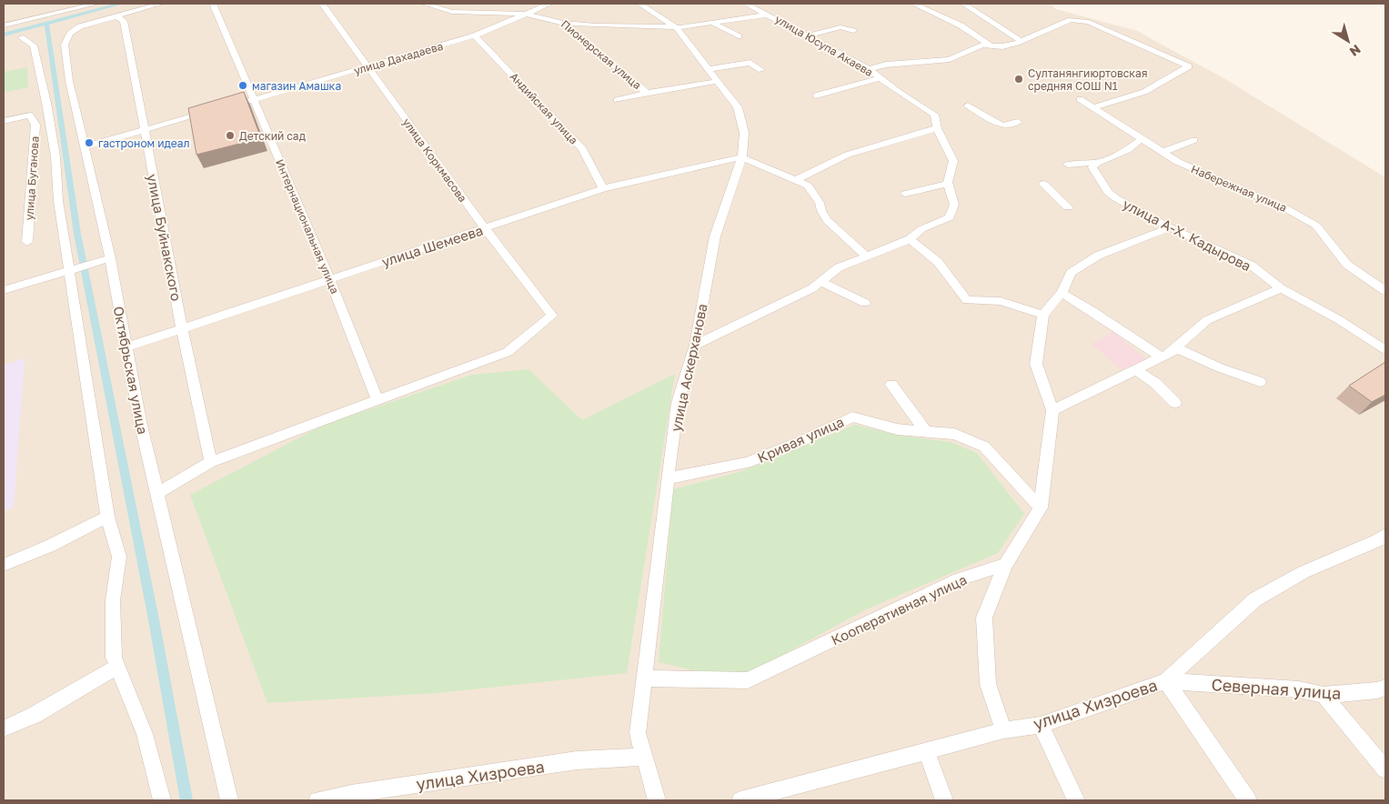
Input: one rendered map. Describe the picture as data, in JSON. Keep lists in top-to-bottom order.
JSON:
{
  "streets": {
    "street": [
      "улица Юсупа Акаева",
      "Пионерская улица",
      "улица Дахадаева",
      "Андийская улица",
      "улица Коркмасова",
      "улица Буганова",
      "Набережная улица",
      "Интернациональная улица",
      "улица А-Х. Кадырова",
      "улица Буйнакского",
      "улица Шемеева",
      "улица Аскерханова",
      "Октябрьская улица",
      "Кривая улица",
      "Кооперативная улица",
      "Северная улица",
      "улица Хизроева"
    ]
  },
  "crossings": [
    ["улица Юсупа Акаева", "улица Аскерханова"],
    ["Пионерская улица", "улица Дахадаева"],
    ["Пионерская улица", "улица Аскерханова"],
    ["улица Дахадаева", "Андийская улица"],
    ["улица Дахадаева", "улица Коркмасова"],
    ["улица Дахадаева", "Интернациональная улица"],
    ["Андийская улица", "улица Шемеева"],
    ["улица Коркмасова", "Интернациональная улица"],
    ["улица Коркмасова", "улица Шемеева"],
    ["Интернациональная улица", "улица Шемеева"],
    ["улица Буйнакского", "улица Шемеева"],
    ["улица Буйнакского", "Октябрьская улица"],
    ["улица Шемеева", "улица Аскерханова"],
    ["улица Шемеева", "Октябрьская улица"],
    ["улица Аскерханова", "Кривая улица"],
    ["улица Аскерханова", "Кооперативная улица"],
    ["улица Аскерханова", "улица Хизроева"],
    ["Северная улица", "улица Хизроева"]
  ],
  "places": [
    "Султанянгиюртовская средняя СОШ N1",
    "магазин Амашка",
    "Детский сад",
    "гастроном идеал"
  ],
  "north": "bottom right"
}
